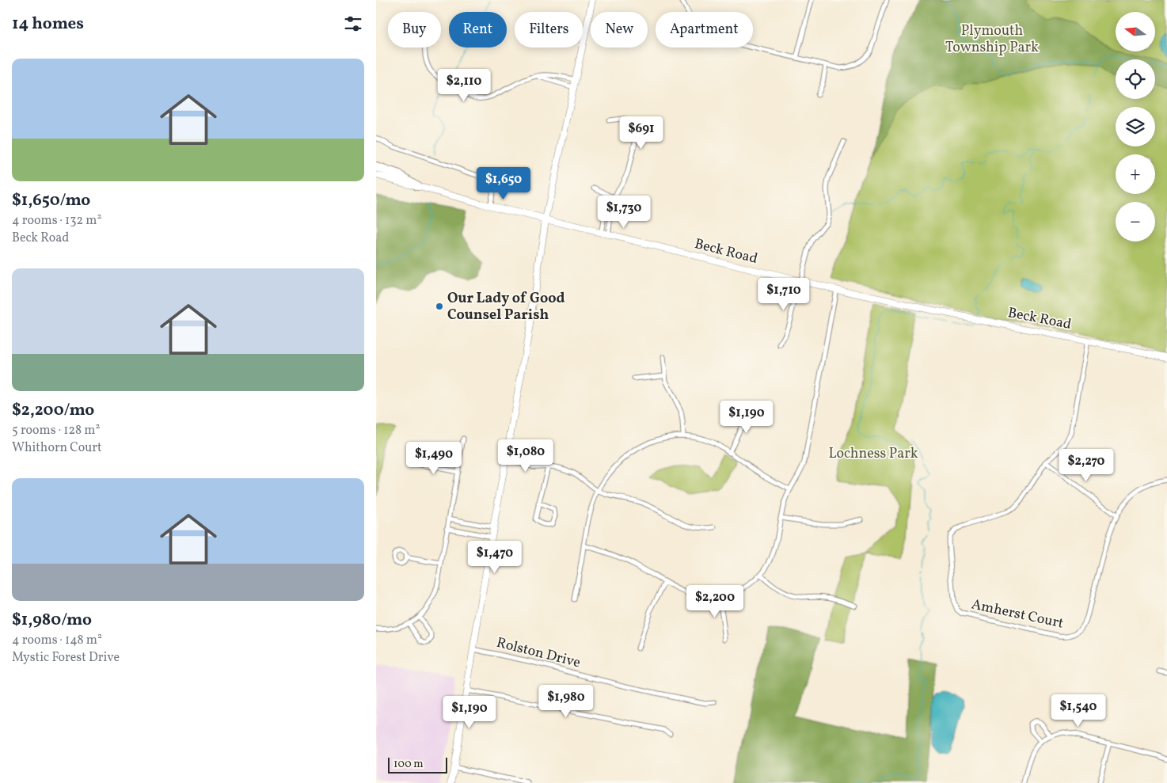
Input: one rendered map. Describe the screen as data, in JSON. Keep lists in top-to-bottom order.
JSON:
{
  "streets": {
    "main road": ["Beck Road"],
    "street": ["Amherst Court", "Rolston Drive"]
  },
  "crossings": [
    ["Beck Road", "Amherst Court"]
  ],
  "parks": ["Plymouth Township Park", "Lochness Park"],
  "places": ["Our Lady of Good Counsel Parish"],
  "scale_bar": "100 m",
  "north": "left",
  "page": {
    "heading": "14 homes",
    "map_buttons": ["+", "−"],
    "chip": [
      "Buy",
      "Rent",
      "Filters",
      "New",
      "Apartment"
    ],
    "list": [
      {
        "name": "$1,650/mo",
        "note": "4 rooms · 132 m² · Beck Road"
      },
      {
        "name": "$2,200/mo",
        "note": "5 rooms · 128 m² · Whithorn Court"
      },
      {
        "name": "$1,980/mo",
        "note": "4 rooms · 148 m² · Mystic Forest Drive"
      }
    ],
    "price": [
      "$2,110",
      "$691",
      "$1,650",
      "$1,730",
      "$1,710",
      "$1,190",
      "$1,080",
      "$1,490",
      "$2,270",
      "$1,470",
      "$2,200",
      "$1,980",
      "$1,540",
      "$1,190"
    ],
    "scale": "100 m"
  }
}
